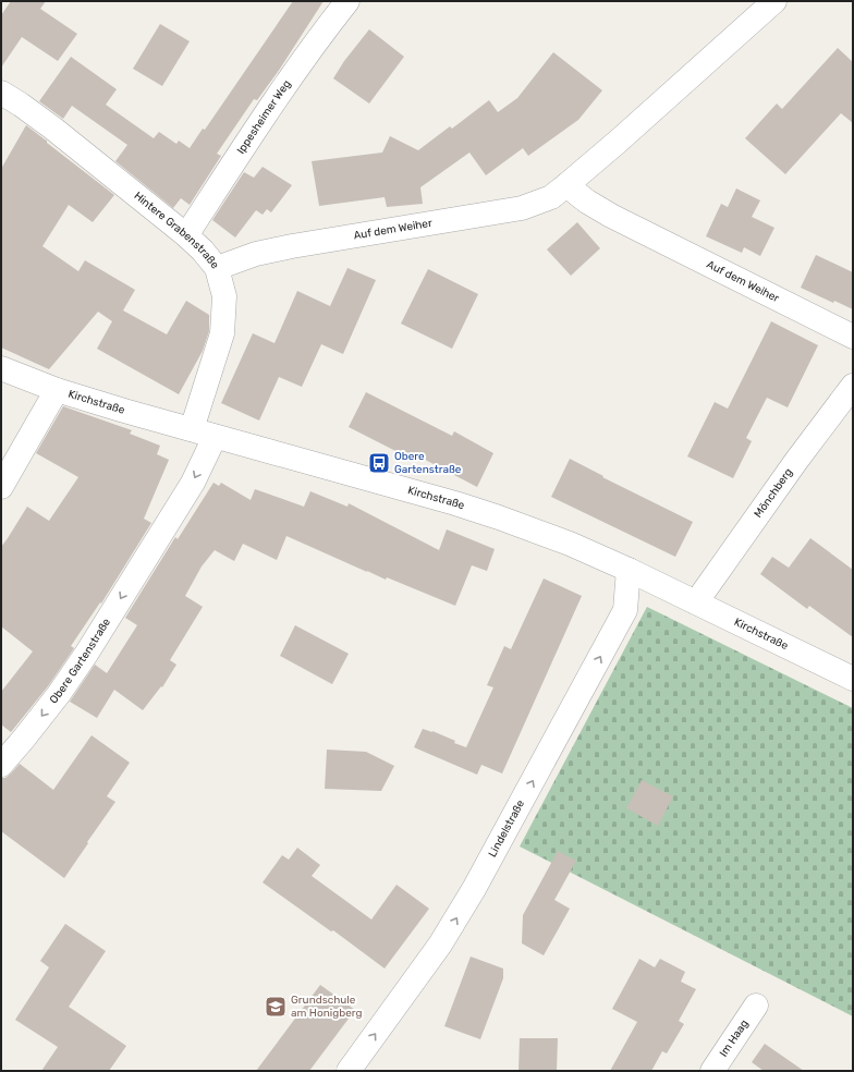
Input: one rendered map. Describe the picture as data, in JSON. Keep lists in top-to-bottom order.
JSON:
{
  "streets": {
    "street": [
      "Ippesheimer Weg",
      "Auf dem Weiher",
      "Hintere Grabenstraße",
      "Kirchstraße",
      "Mönchberg",
      "Obere Gartenstraße",
      "Lindelstraße",
      "Im Haag"
    ]
  },
  "crossings": [
    ["Ippesheimer Weg", "Hintere Grabenstraße"],
    ["Auf dem Weiher", "Hintere Grabenstraße"],
    ["Hintere Grabenstraße", "Kirchstraße"],
    ["Kirchstraße", "Mönchberg"],
    ["Kirchstraße", "Obere Gartenstraße"],
    ["Kirchstraße", "Lindelstraße"]
  ],
  "one_way": ["Obere Gartenstraße", "Lindelstraße"],
  "places": {
    "bus stop": ["Obere Gartenstraße"],
    "school or university": ["Grundschule am Honigberg"]
  }
}
